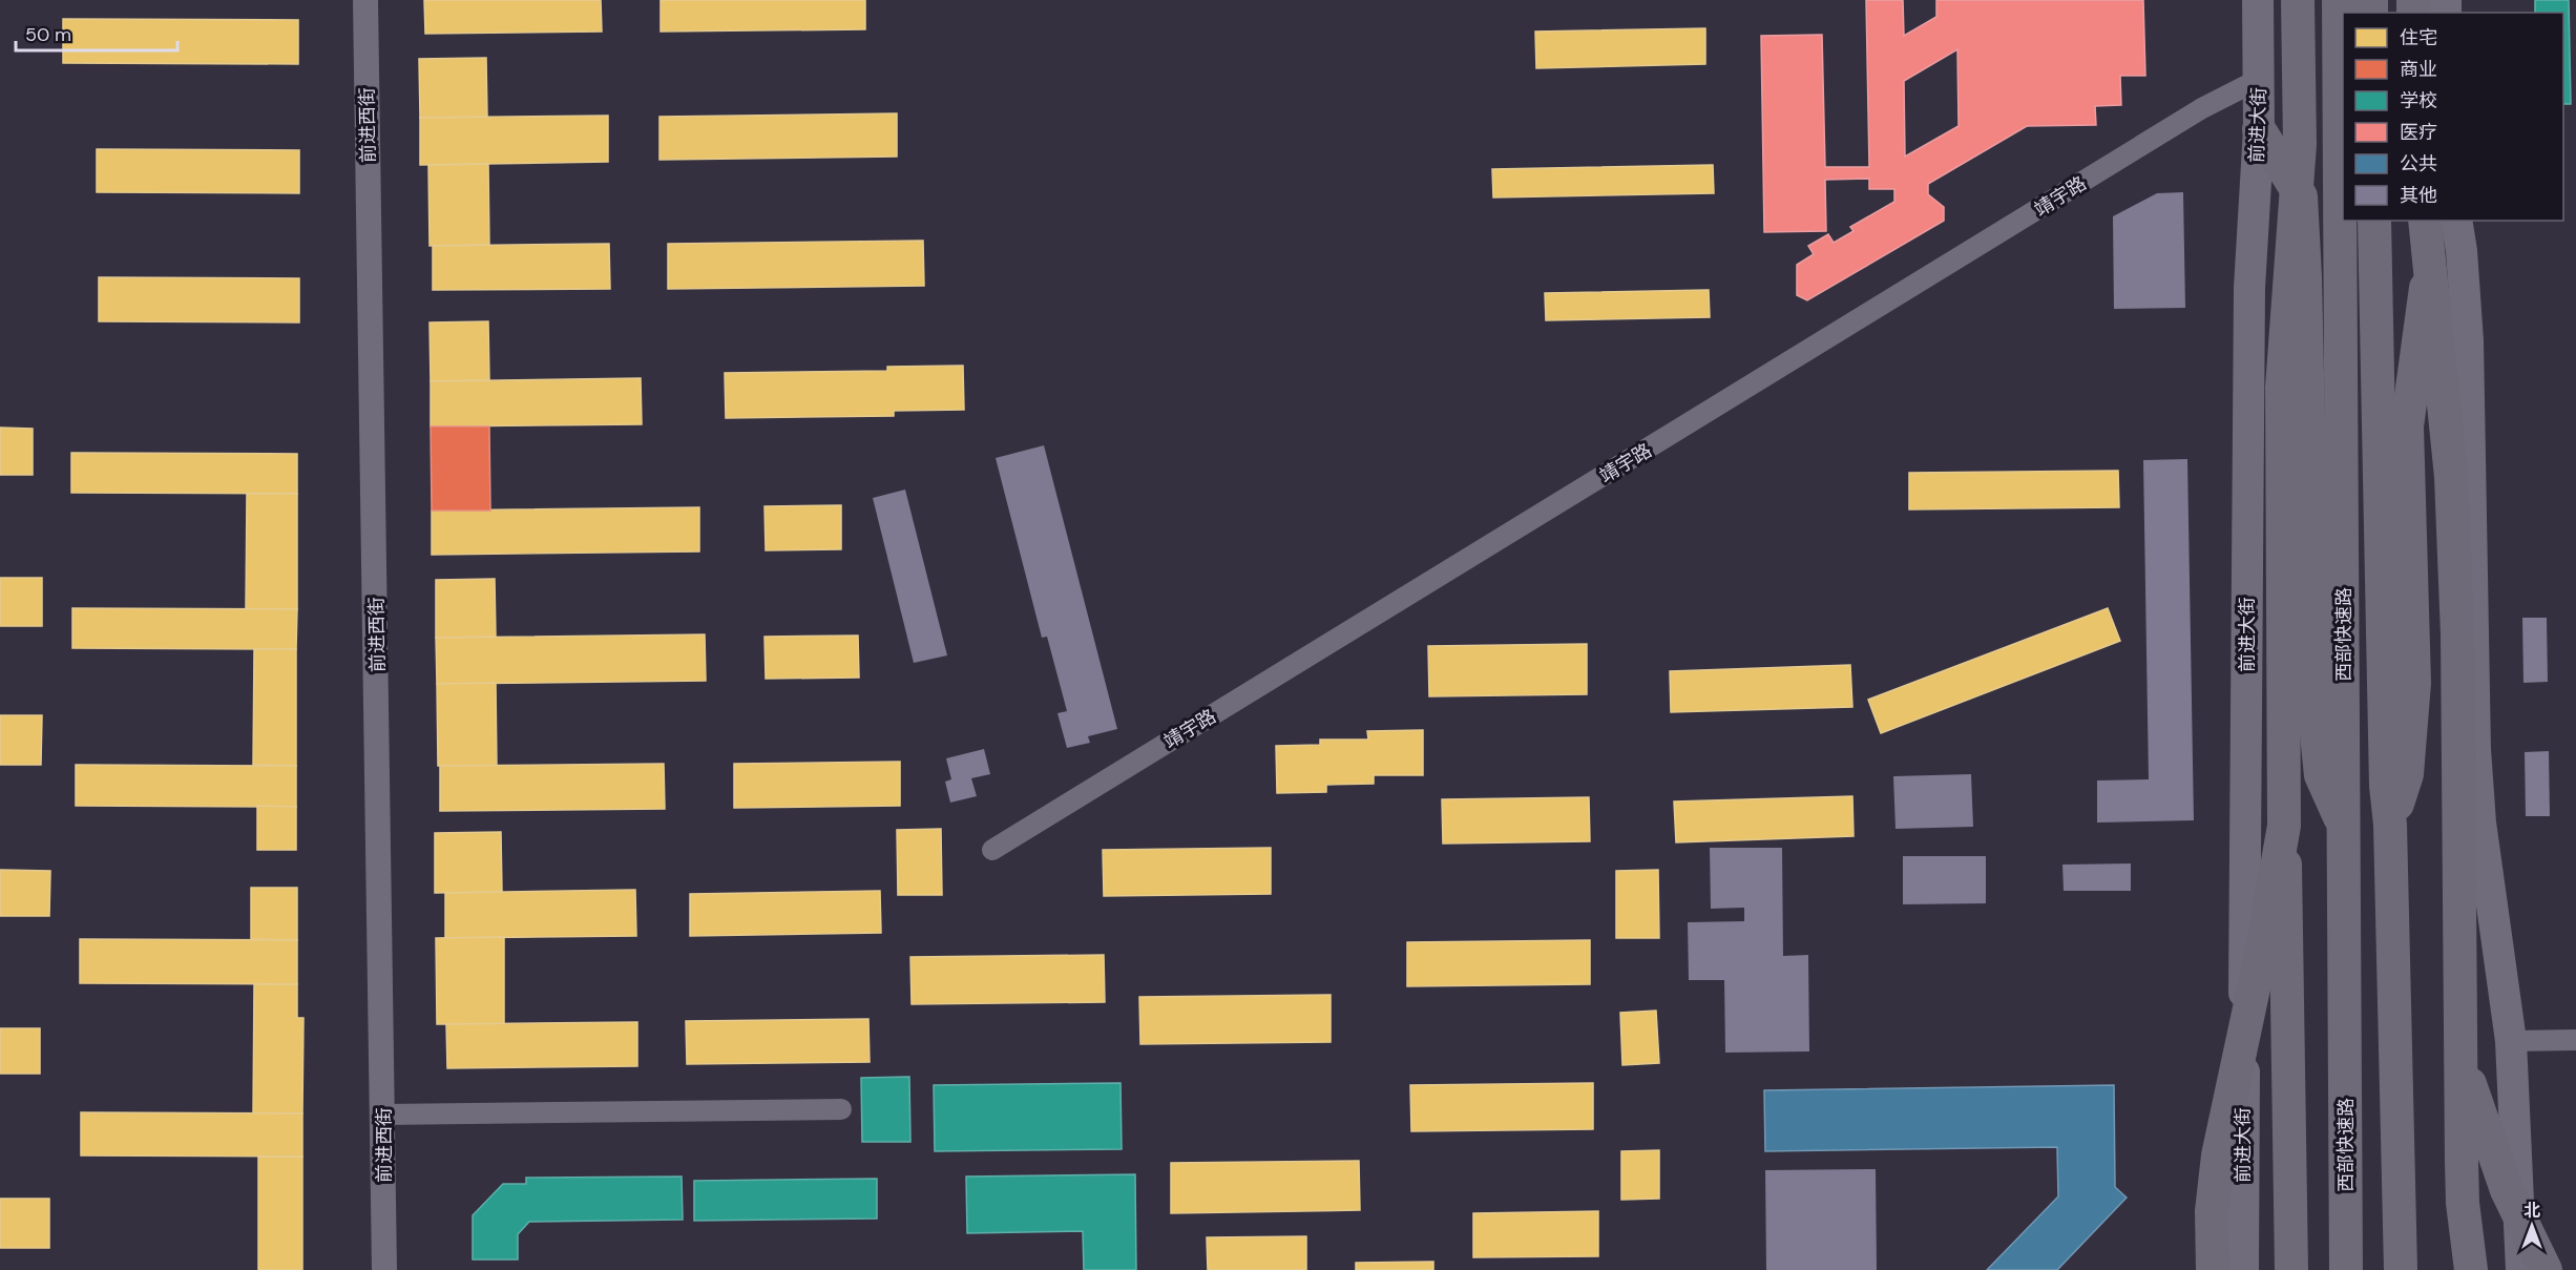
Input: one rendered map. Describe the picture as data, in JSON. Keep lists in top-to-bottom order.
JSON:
{
  "streets": {
    "highway": ["西部快速路"],
    "main road": ["前进大街"],
    "street": ["前进西街", "靖宇路"]
  },
  "crossings": [
    ["前进大街", "靖宇路"]
  ],
  "legend": [
    "住宅",
    "商业",
    "学校",
    "医疗",
    "公共",
    "其他"
  ],
  "scale_bar": "50 m",
  "north": "top"
}
